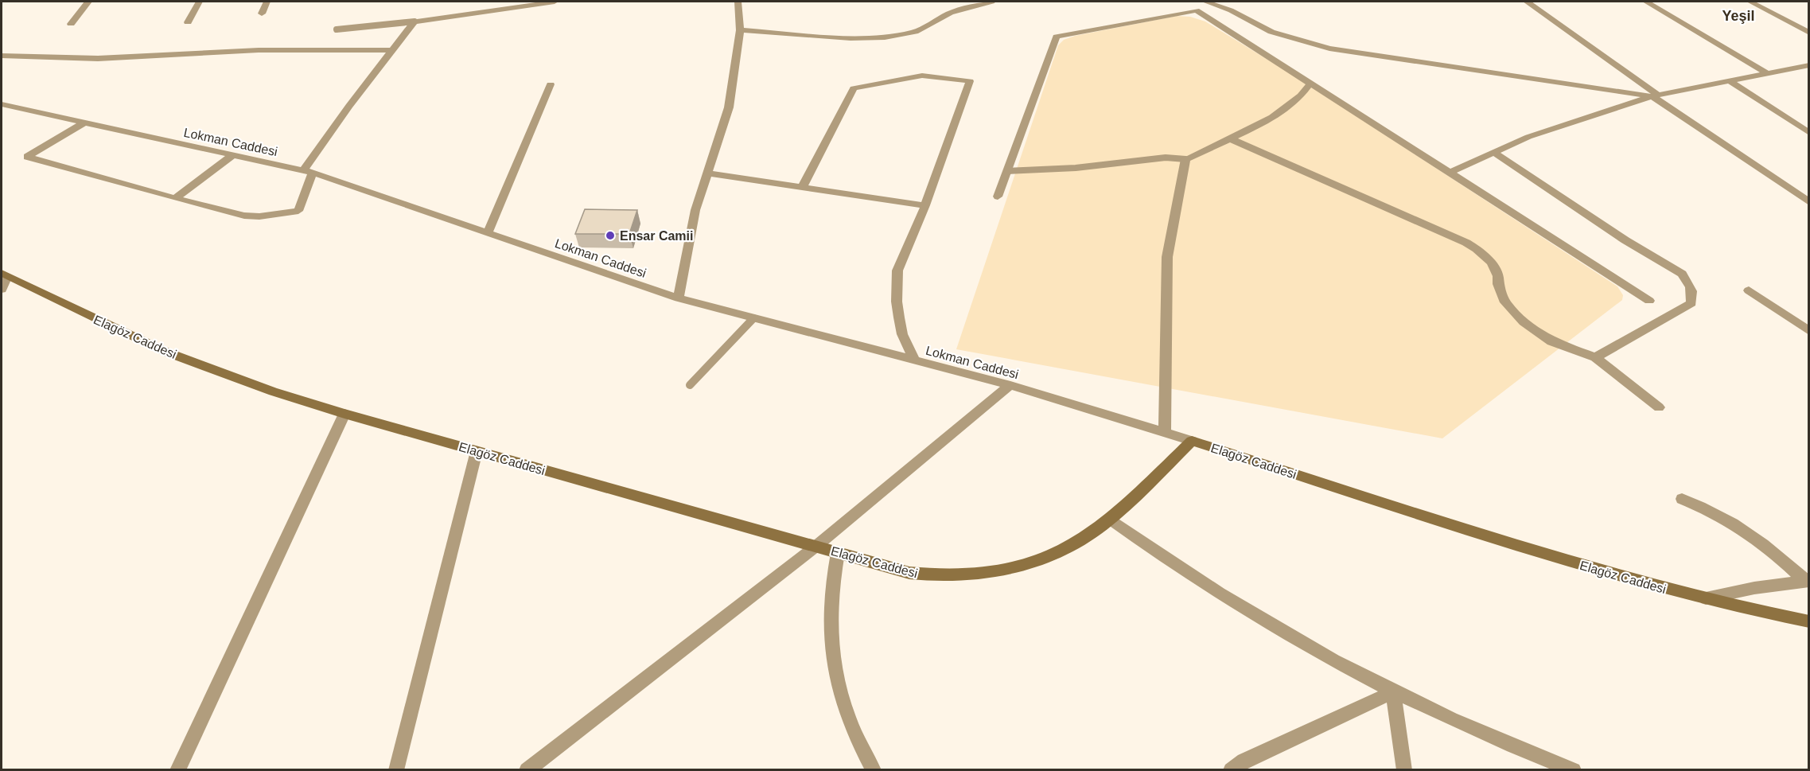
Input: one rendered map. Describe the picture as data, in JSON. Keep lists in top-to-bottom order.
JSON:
{
  "streets": {
    "street": ["Lokman Caddesi", "Elagöz Caddesi"]
  },
  "crossings": [
    ["Lokman Caddesi", "Elagöz Caddesi"]
  ],
  "districts": ["Yeşil"],
  "places": ["Ensar Camii"]
}
